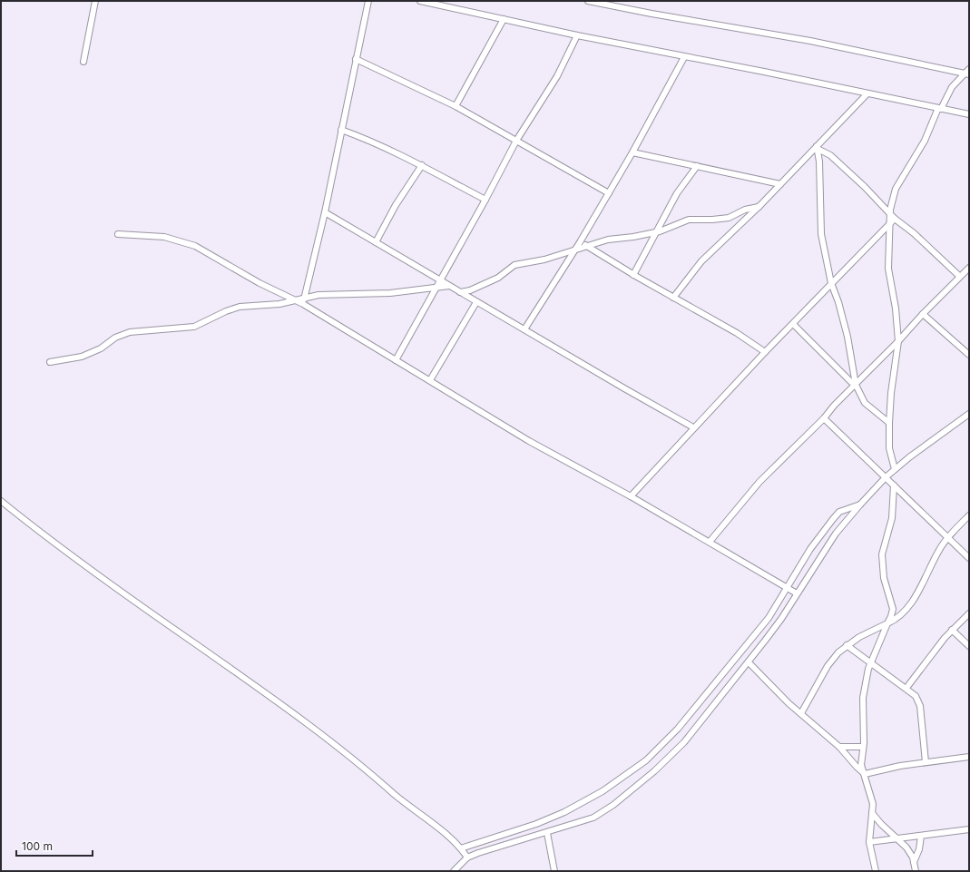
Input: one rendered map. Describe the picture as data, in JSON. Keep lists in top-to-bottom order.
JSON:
{
  "scale_bar": "100 m"
}
